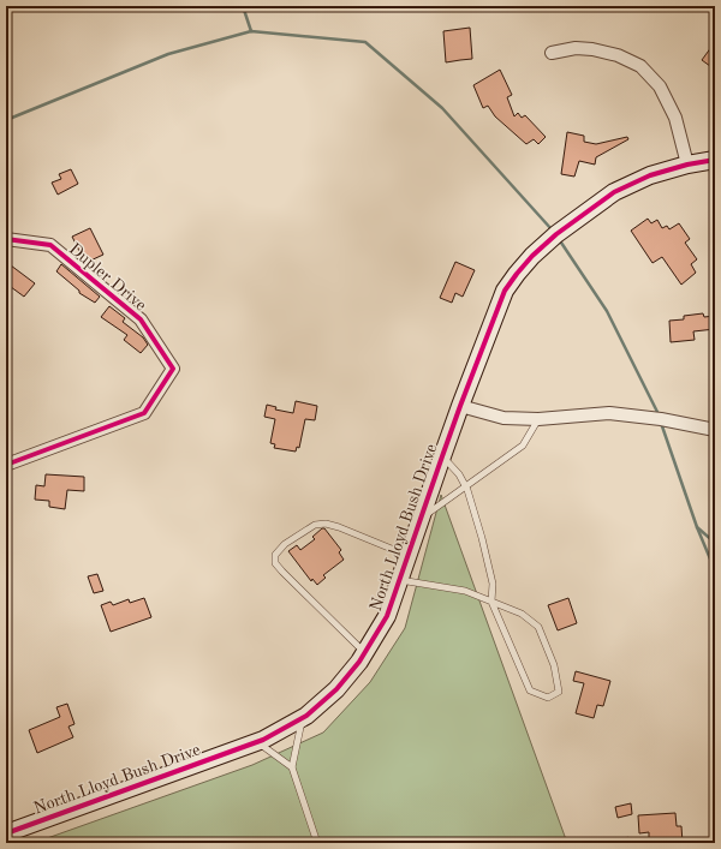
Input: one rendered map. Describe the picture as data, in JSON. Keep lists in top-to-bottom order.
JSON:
{
  "streets": {
    "street": ["Dupler Drive", "North Lloyd Bush Drive"]
  }
}
